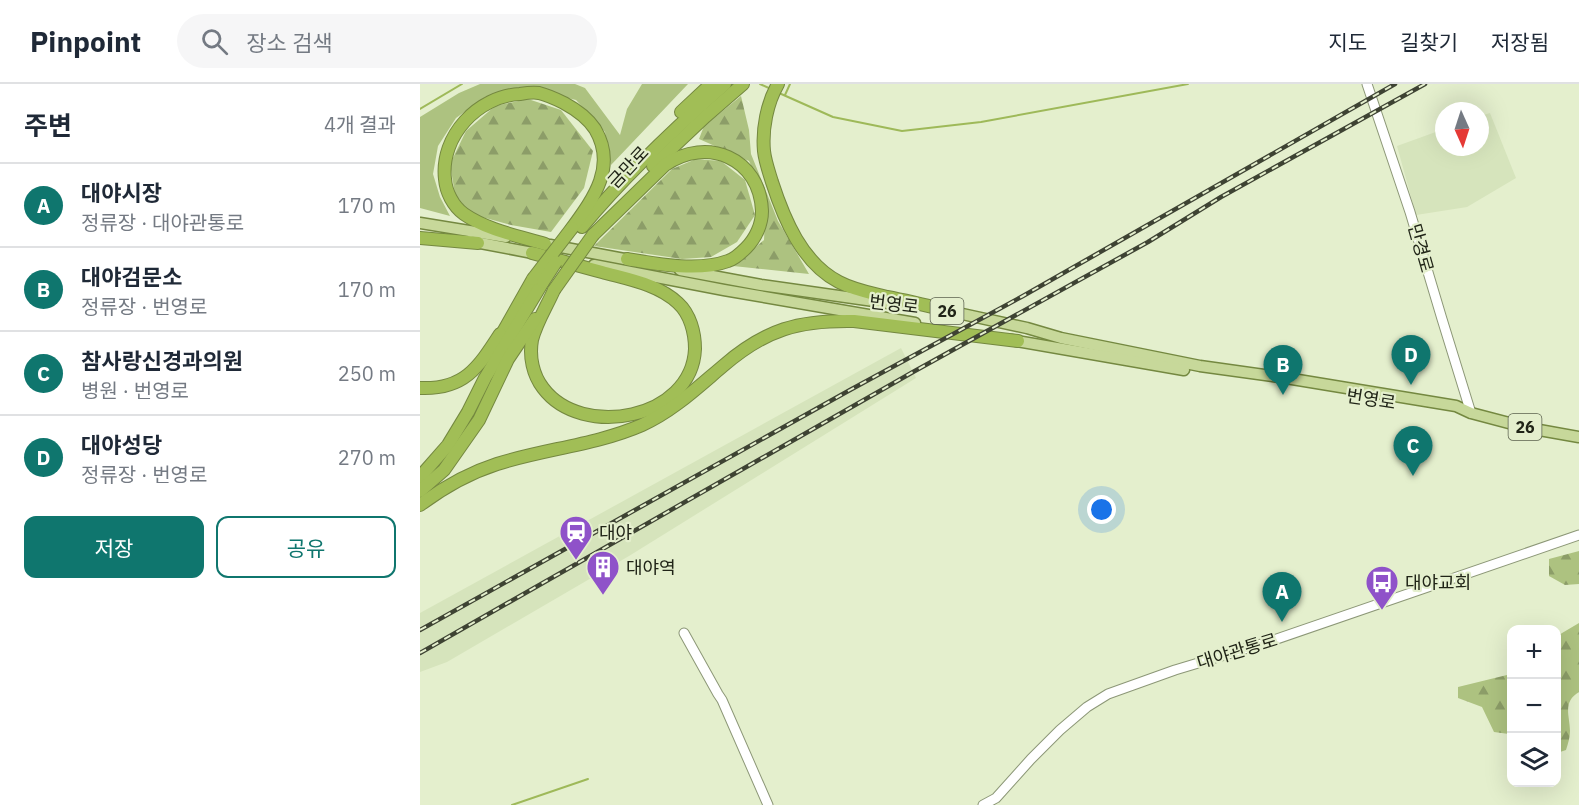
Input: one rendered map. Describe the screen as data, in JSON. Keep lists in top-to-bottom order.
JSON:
{
  "streets": {
    "highway": ["금만로"],
    "main road": [
      "만경로",
      "번영로",
      "26",
      "대야관통로"
    ]
  },
  "crossings": [
    ["만경로", "번영로"]
  ],
  "places": {
    "station": ["대야"],
    "building": ["대야역"],
    "bus stop": ["대야교회"]
  },
  "north": "bottom",
  "page": {
    "header": "Pinpoint",
    "search": "장소 검색",
    "nav": ["지도", "길찾기", "저장됨"],
    "heading": ["주변", "4개 결과"],
    "list": [
      {
        "mark": "A",
        "name": "대야시장",
        "note": "정류장 · 대야관통로",
        "value": "170 m"
      },
      {
        "mark": "B",
        "name": "대야검문소",
        "note": "정류장 · 번영로",
        "value": "170 m"
      },
      {
        "mark": "C",
        "name": "참사랑신경과의원",
        "note": "병원 · 번영로",
        "value": "250 m"
      },
      {
        "mark": "D",
        "name": "대야성당",
        "note": "정류장 · 번영로",
        "value": "270 m"
      }
    ],
    "pins": [
      "D",
      "B",
      "C",
      "A"
    ],
    "buttons": ["저장", "공유"],
    "map_buttons": ["+", "−"]
  }
}
